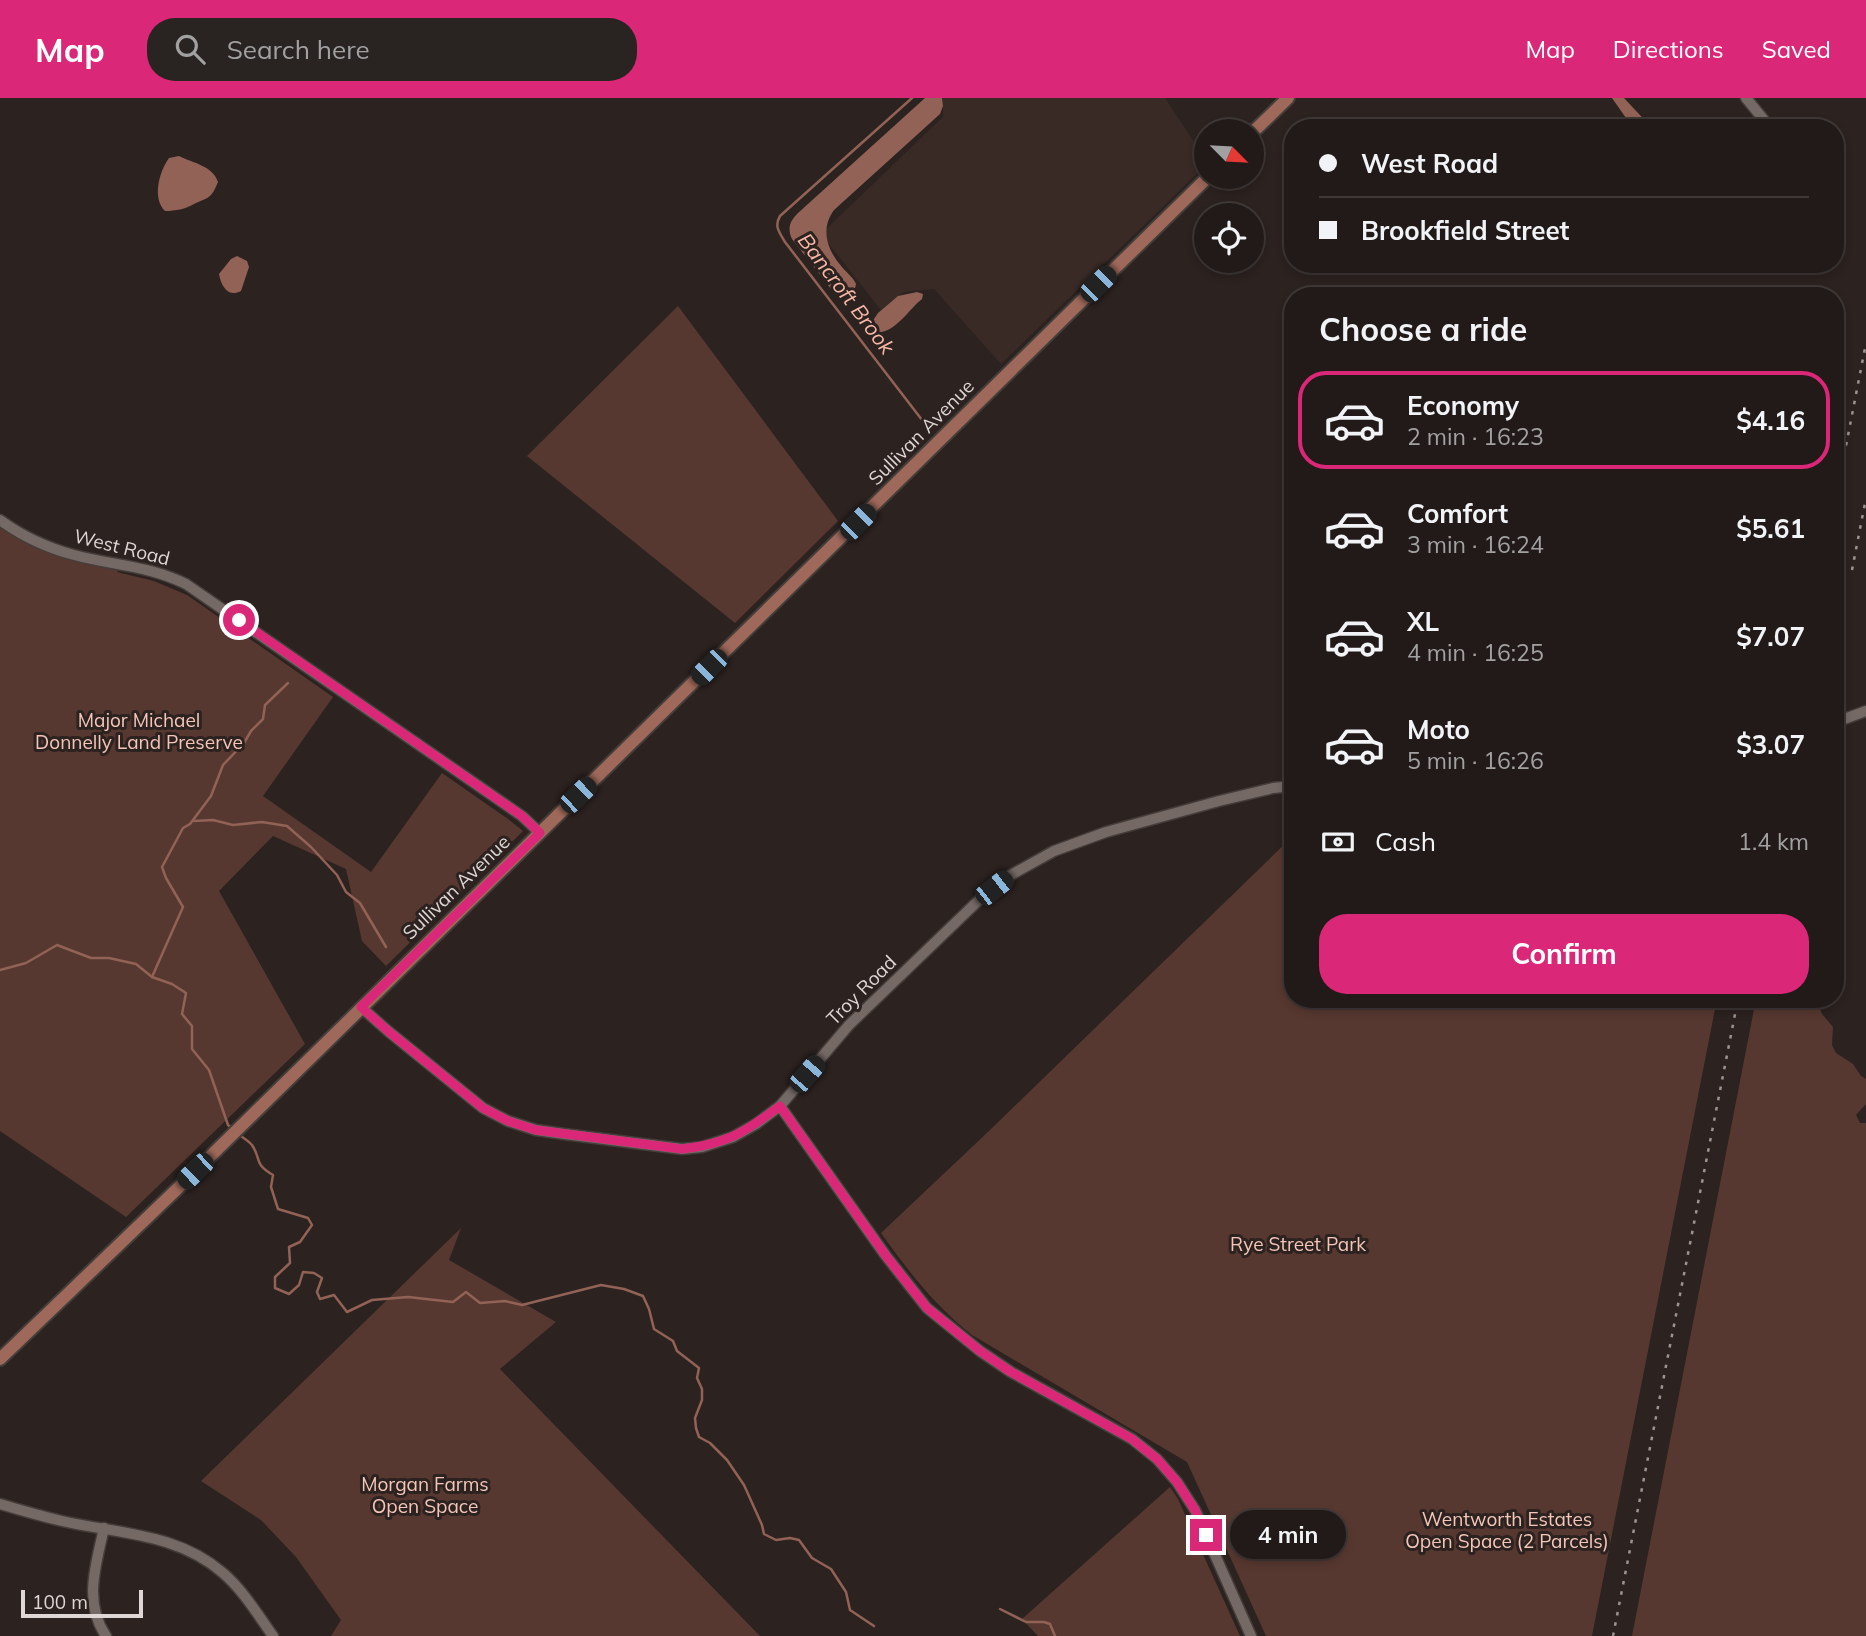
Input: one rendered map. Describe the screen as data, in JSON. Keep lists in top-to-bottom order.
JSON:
{
  "streets": {
    "main road": ["Sullivan Avenue"],
    "street": ["West Road", "Troy Road"]
  },
  "crossings": [
    ["Sullivan Avenue", "West Road"],
    ["Sullivan Avenue", "Troy Road"]
  ],
  "water": ["Bancroft Brook"],
  "parks": [
    "Major Michael Donnelly Land Preserve",
    "Rye Street Park",
    "Morgan Farms Open Space",
    "Wentworth Estates Open Space (2 Parcels)"
  ],
  "scale_bar": "100 m",
  "north": "bottom right",
  "page": {
    "header": "Map",
    "search": "Search here",
    "nav": ["Map", "Directions", "Saved"],
    "banner": ["West Road", "Brookfield Street"],
    "heading": "Choose a ride",
    "list": [
      {
        "name": "Economy",
        "note": "2 min · 16:23",
        "value": "$4.16"
      },
      {
        "name": "Comfort",
        "note": "3 min · 16:24",
        "value": "$5.61"
      },
      {
        "name": "XL",
        "note": "4 min · 16:25",
        "value": "$7.07"
      },
      {
        "name": "Moto",
        "note": "5 min · 16:26",
        "value": "$3.07"
      }
    ],
    "pay": ["Cash", "1.4 km"],
    "buttons": "Confirm",
    "bubble": "4 min",
    "scale": "100 m"
  }
}
